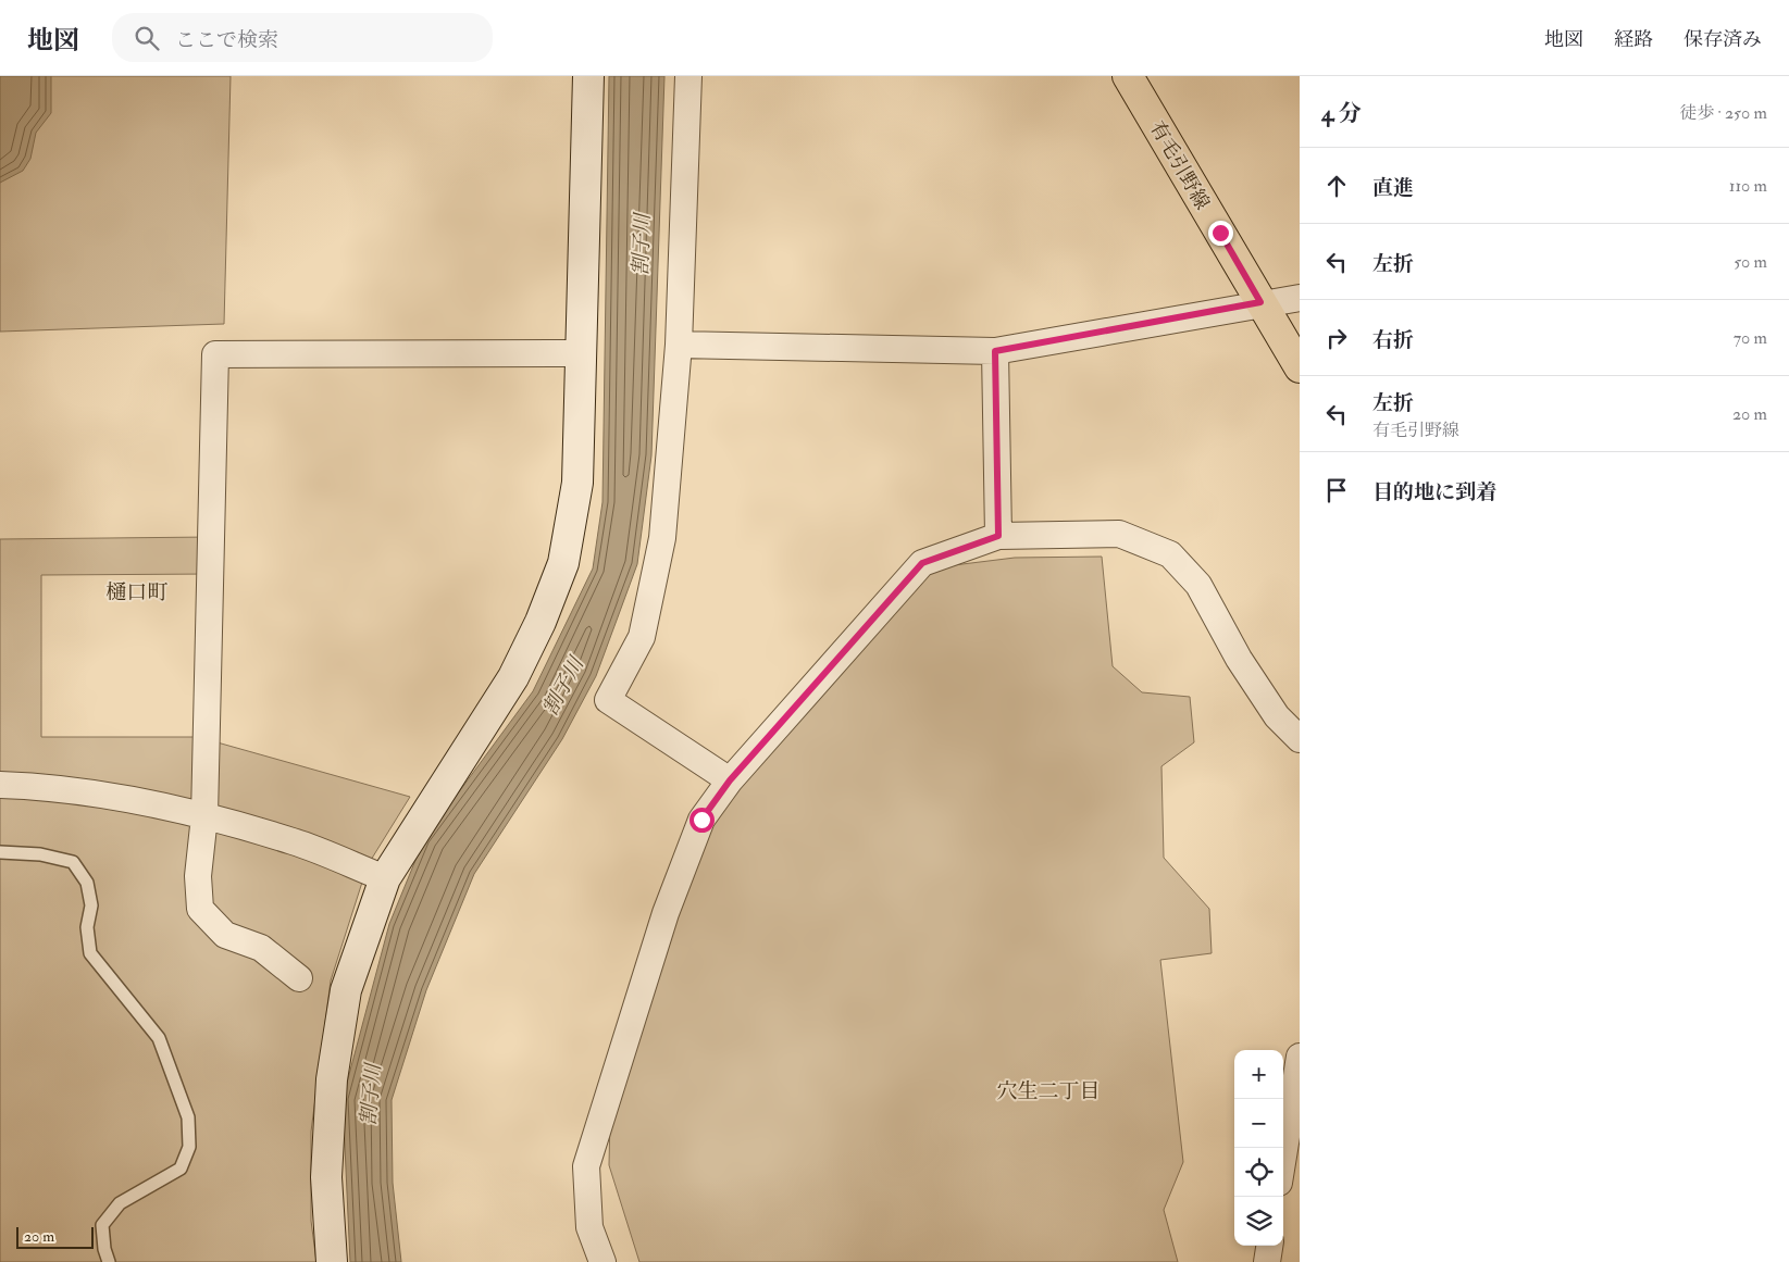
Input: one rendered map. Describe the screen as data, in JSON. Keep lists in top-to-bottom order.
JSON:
{
  "streets": {
    "main road": ["有毛引野線"]
  },
  "districts": ["樋口町", "穴生二丁目"],
  "water": ["割子川"],
  "scale_bar": "20 m",
  "page": {
    "header": "地図",
    "search": "ここで検索",
    "nav": ["地図", "経路", "保存済み"],
    "heading": ["4 分", "徒歩 · 250 m"],
    "list": [
      ["直進", "110 m"],
      ["左折", "50 m"],
      ["右折", "70 m"],
      ["左折", "有毛引野線", "20 m"],
      "目的地に到着"
    ],
    "map_buttons": ["+", "−"],
    "scale": "20 m"
  }
}
